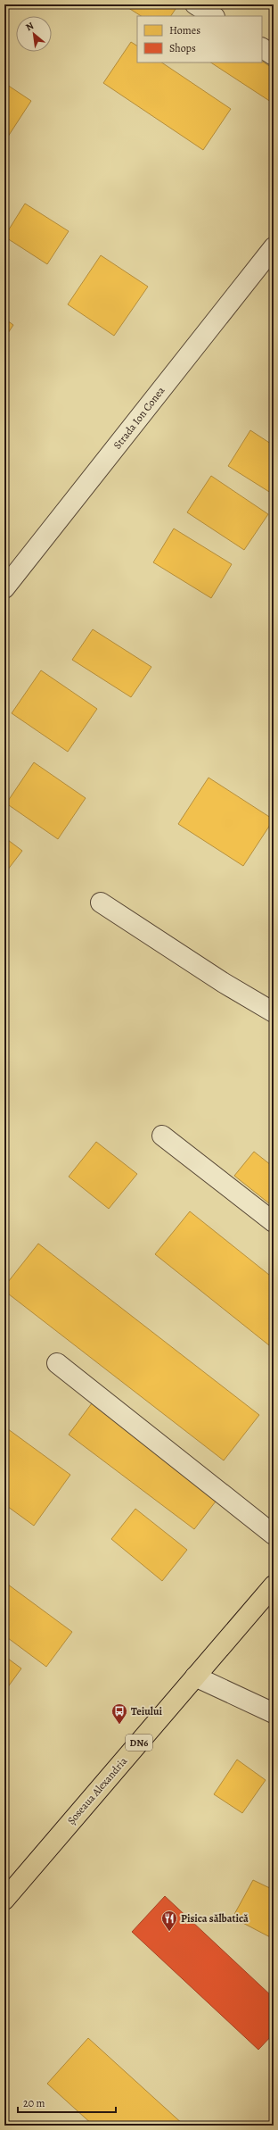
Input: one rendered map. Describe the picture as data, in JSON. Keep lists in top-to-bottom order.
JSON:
{
  "streets": {
    "main road": ["DN6", "Șoseaua Alexandria"],
    "street": ["Strada Ion Conea"]
  },
  "places": {
    "bus stop": ["Teiului"],
    "restaurant": ["Pisica sălbatică"]
  },
  "legend": ["Homes", "Shops"],
  "scale_bar": "20 m",
  "north": "top left"
}
